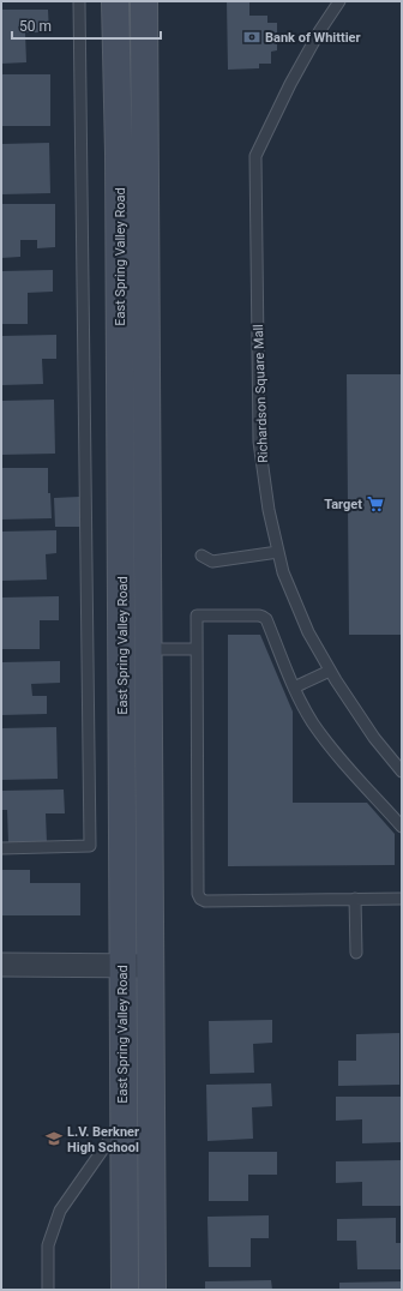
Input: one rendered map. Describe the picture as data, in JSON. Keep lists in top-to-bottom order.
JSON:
{
  "streets": {
    "street": ["East Spring Valley Road"],
    "lane": ["Richardson Square Mall"]
  },
  "places": {
    "bank": ["Bank of Whittier"],
    "supermarket": ["Target"],
    "school or university": ["L.V. Berkner High School"]
  },
  "scale_bar": "50 m"
}
